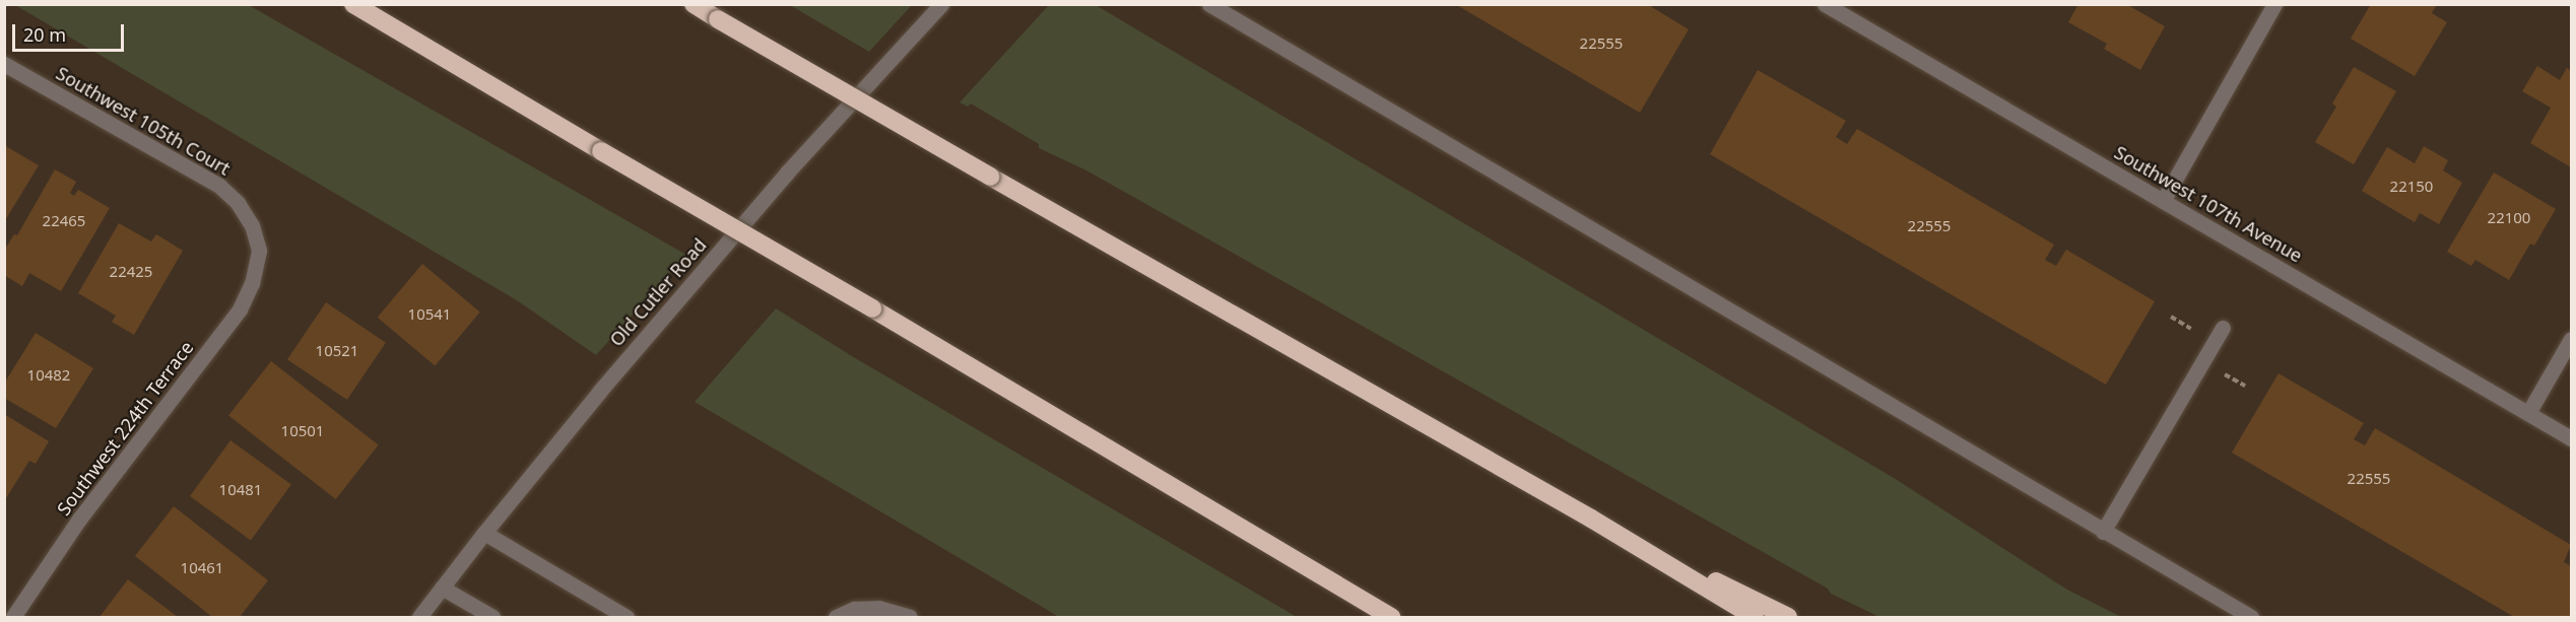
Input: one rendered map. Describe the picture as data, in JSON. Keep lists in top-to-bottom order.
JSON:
{
  "streets": {
    "street": [
      "Southwest 105th Court",
      "Southwest 107th Avenue",
      "Old Cutler Road",
      "Southwest 224th Terrace"
    ]
  },
  "crossings": [
    ["Southwest 105th Court", "Southwest 224th Terrace"]
  ],
  "house_numbers": [
    "22555",
    "22150",
    "22100",
    "22465",
    "22555",
    "22425",
    "10541",
    "10521",
    "10482",
    "10501",
    "22555",
    "10481",
    "10461"
  ],
  "scale_bar": "20 m"
}
